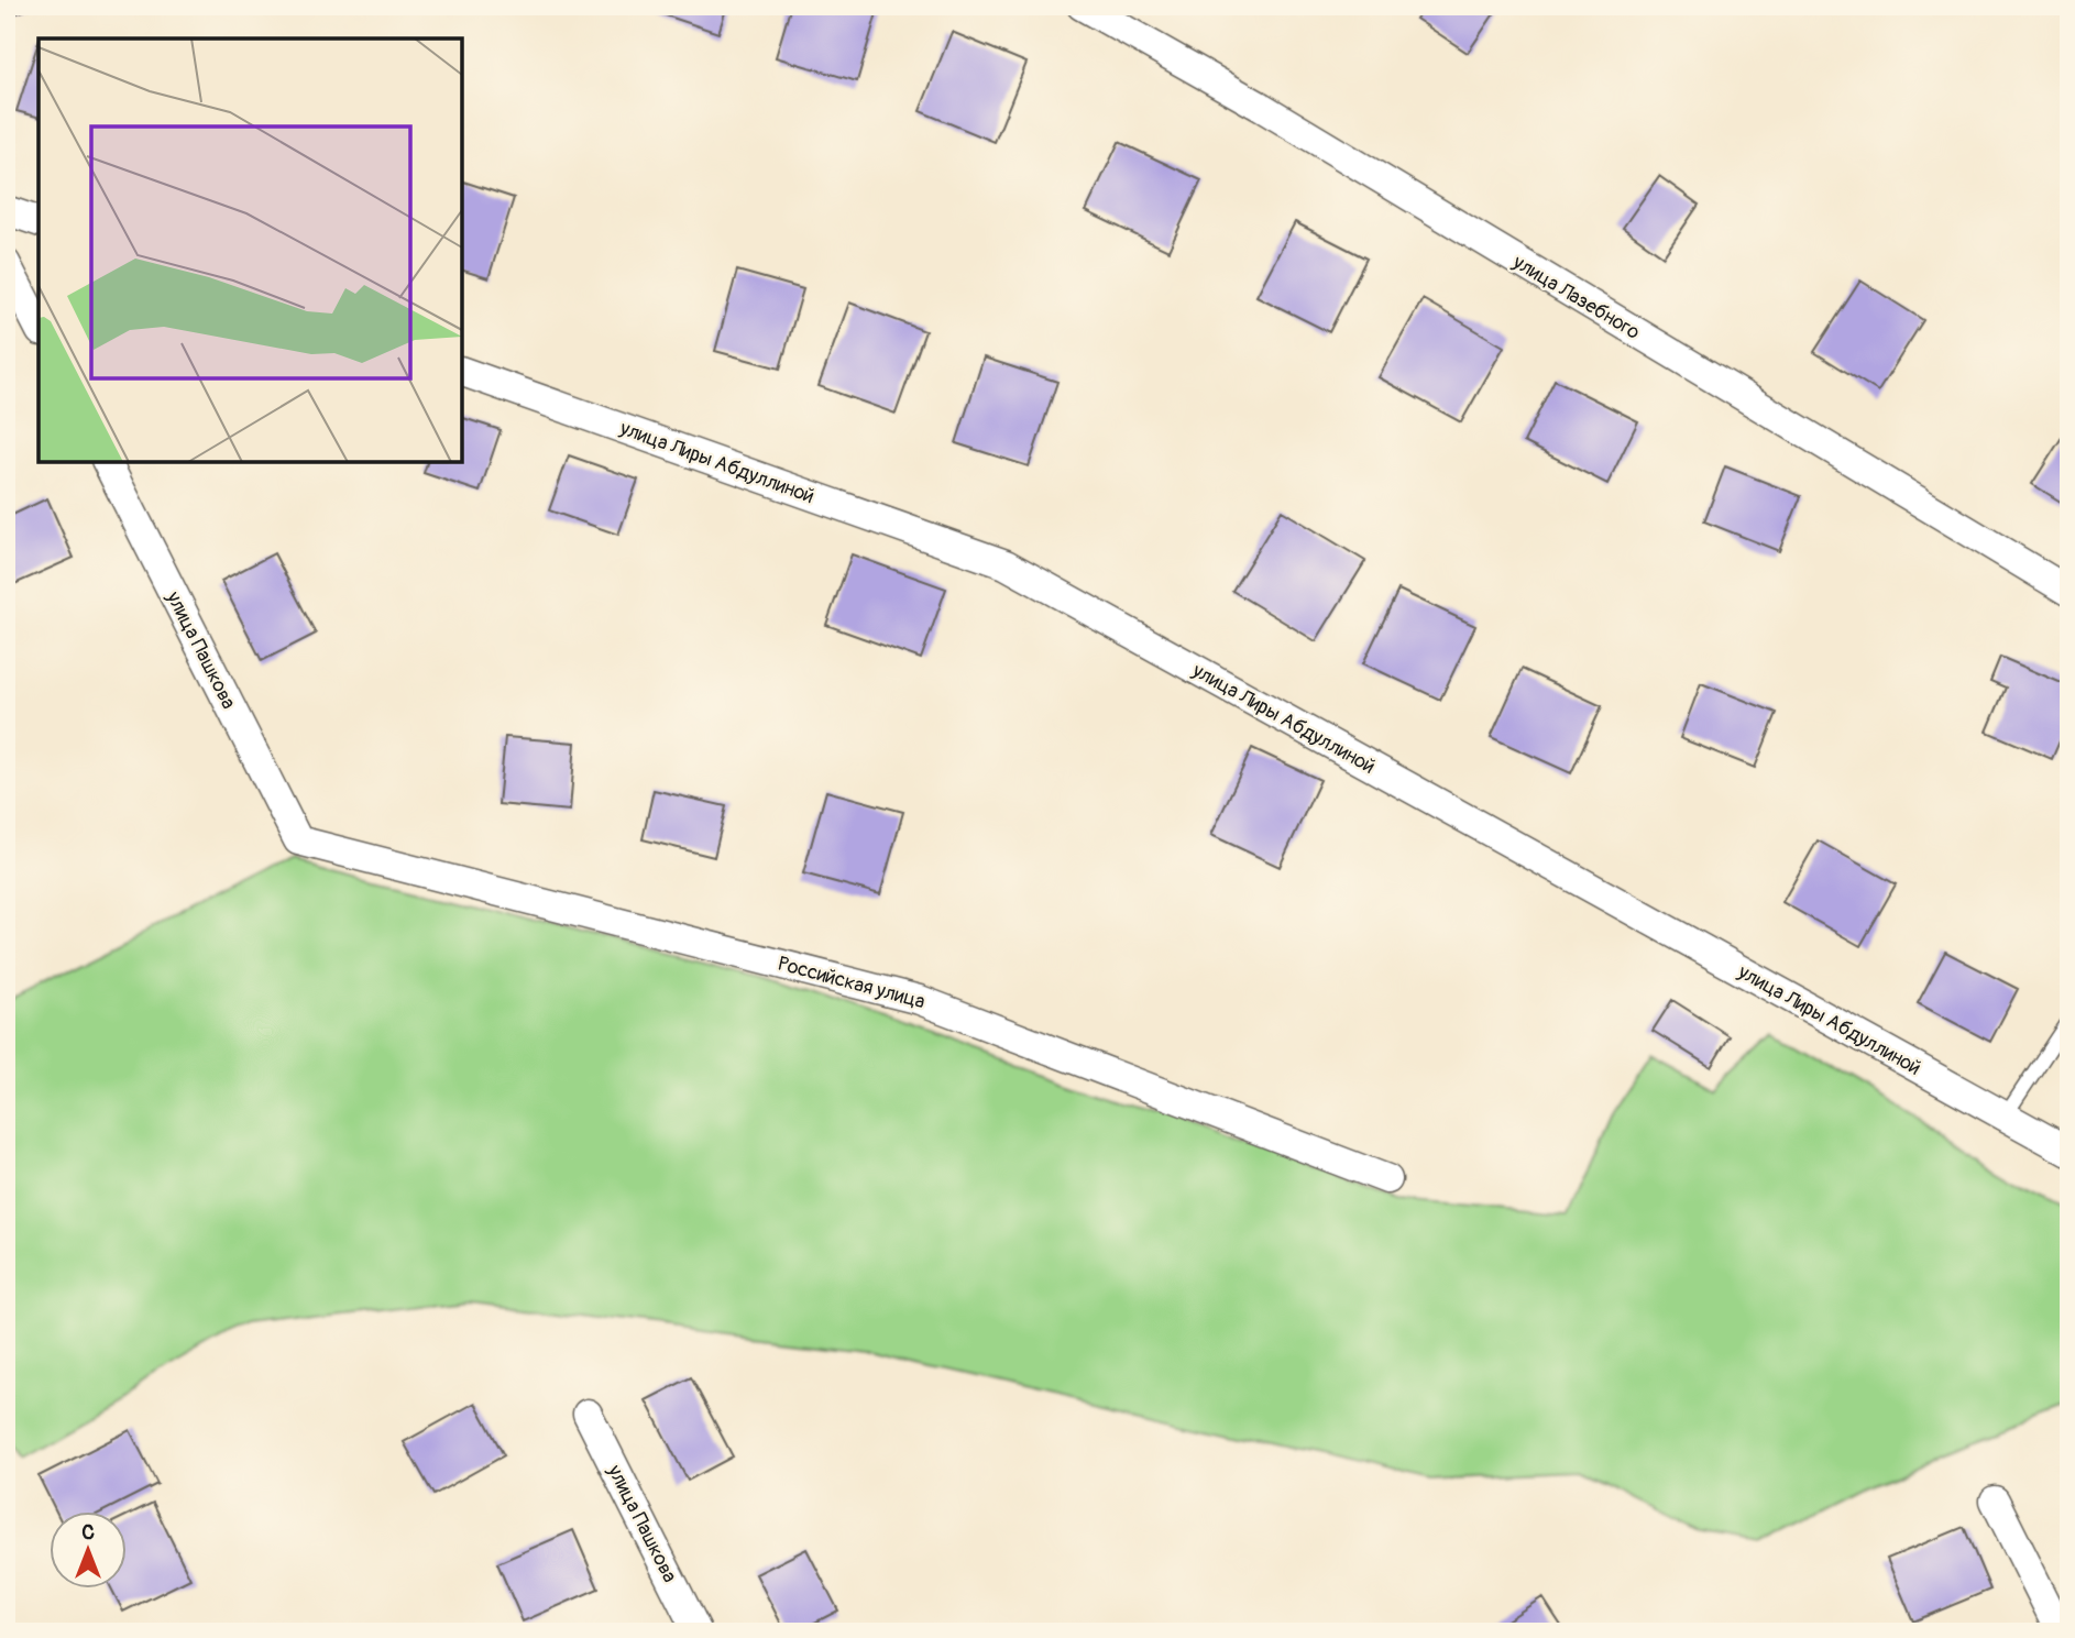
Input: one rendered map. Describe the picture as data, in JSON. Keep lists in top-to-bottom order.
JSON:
{
  "streets": {
    "street": [
      "улица Лазебного",
      "улица Лиры Абдуллиной",
      "улица Пашкова",
      "Российская улица"
    ]
  },
  "crossings": [
    ["улица Пашкова", "Российская улица"]
  ],
  "north": "top"
}
